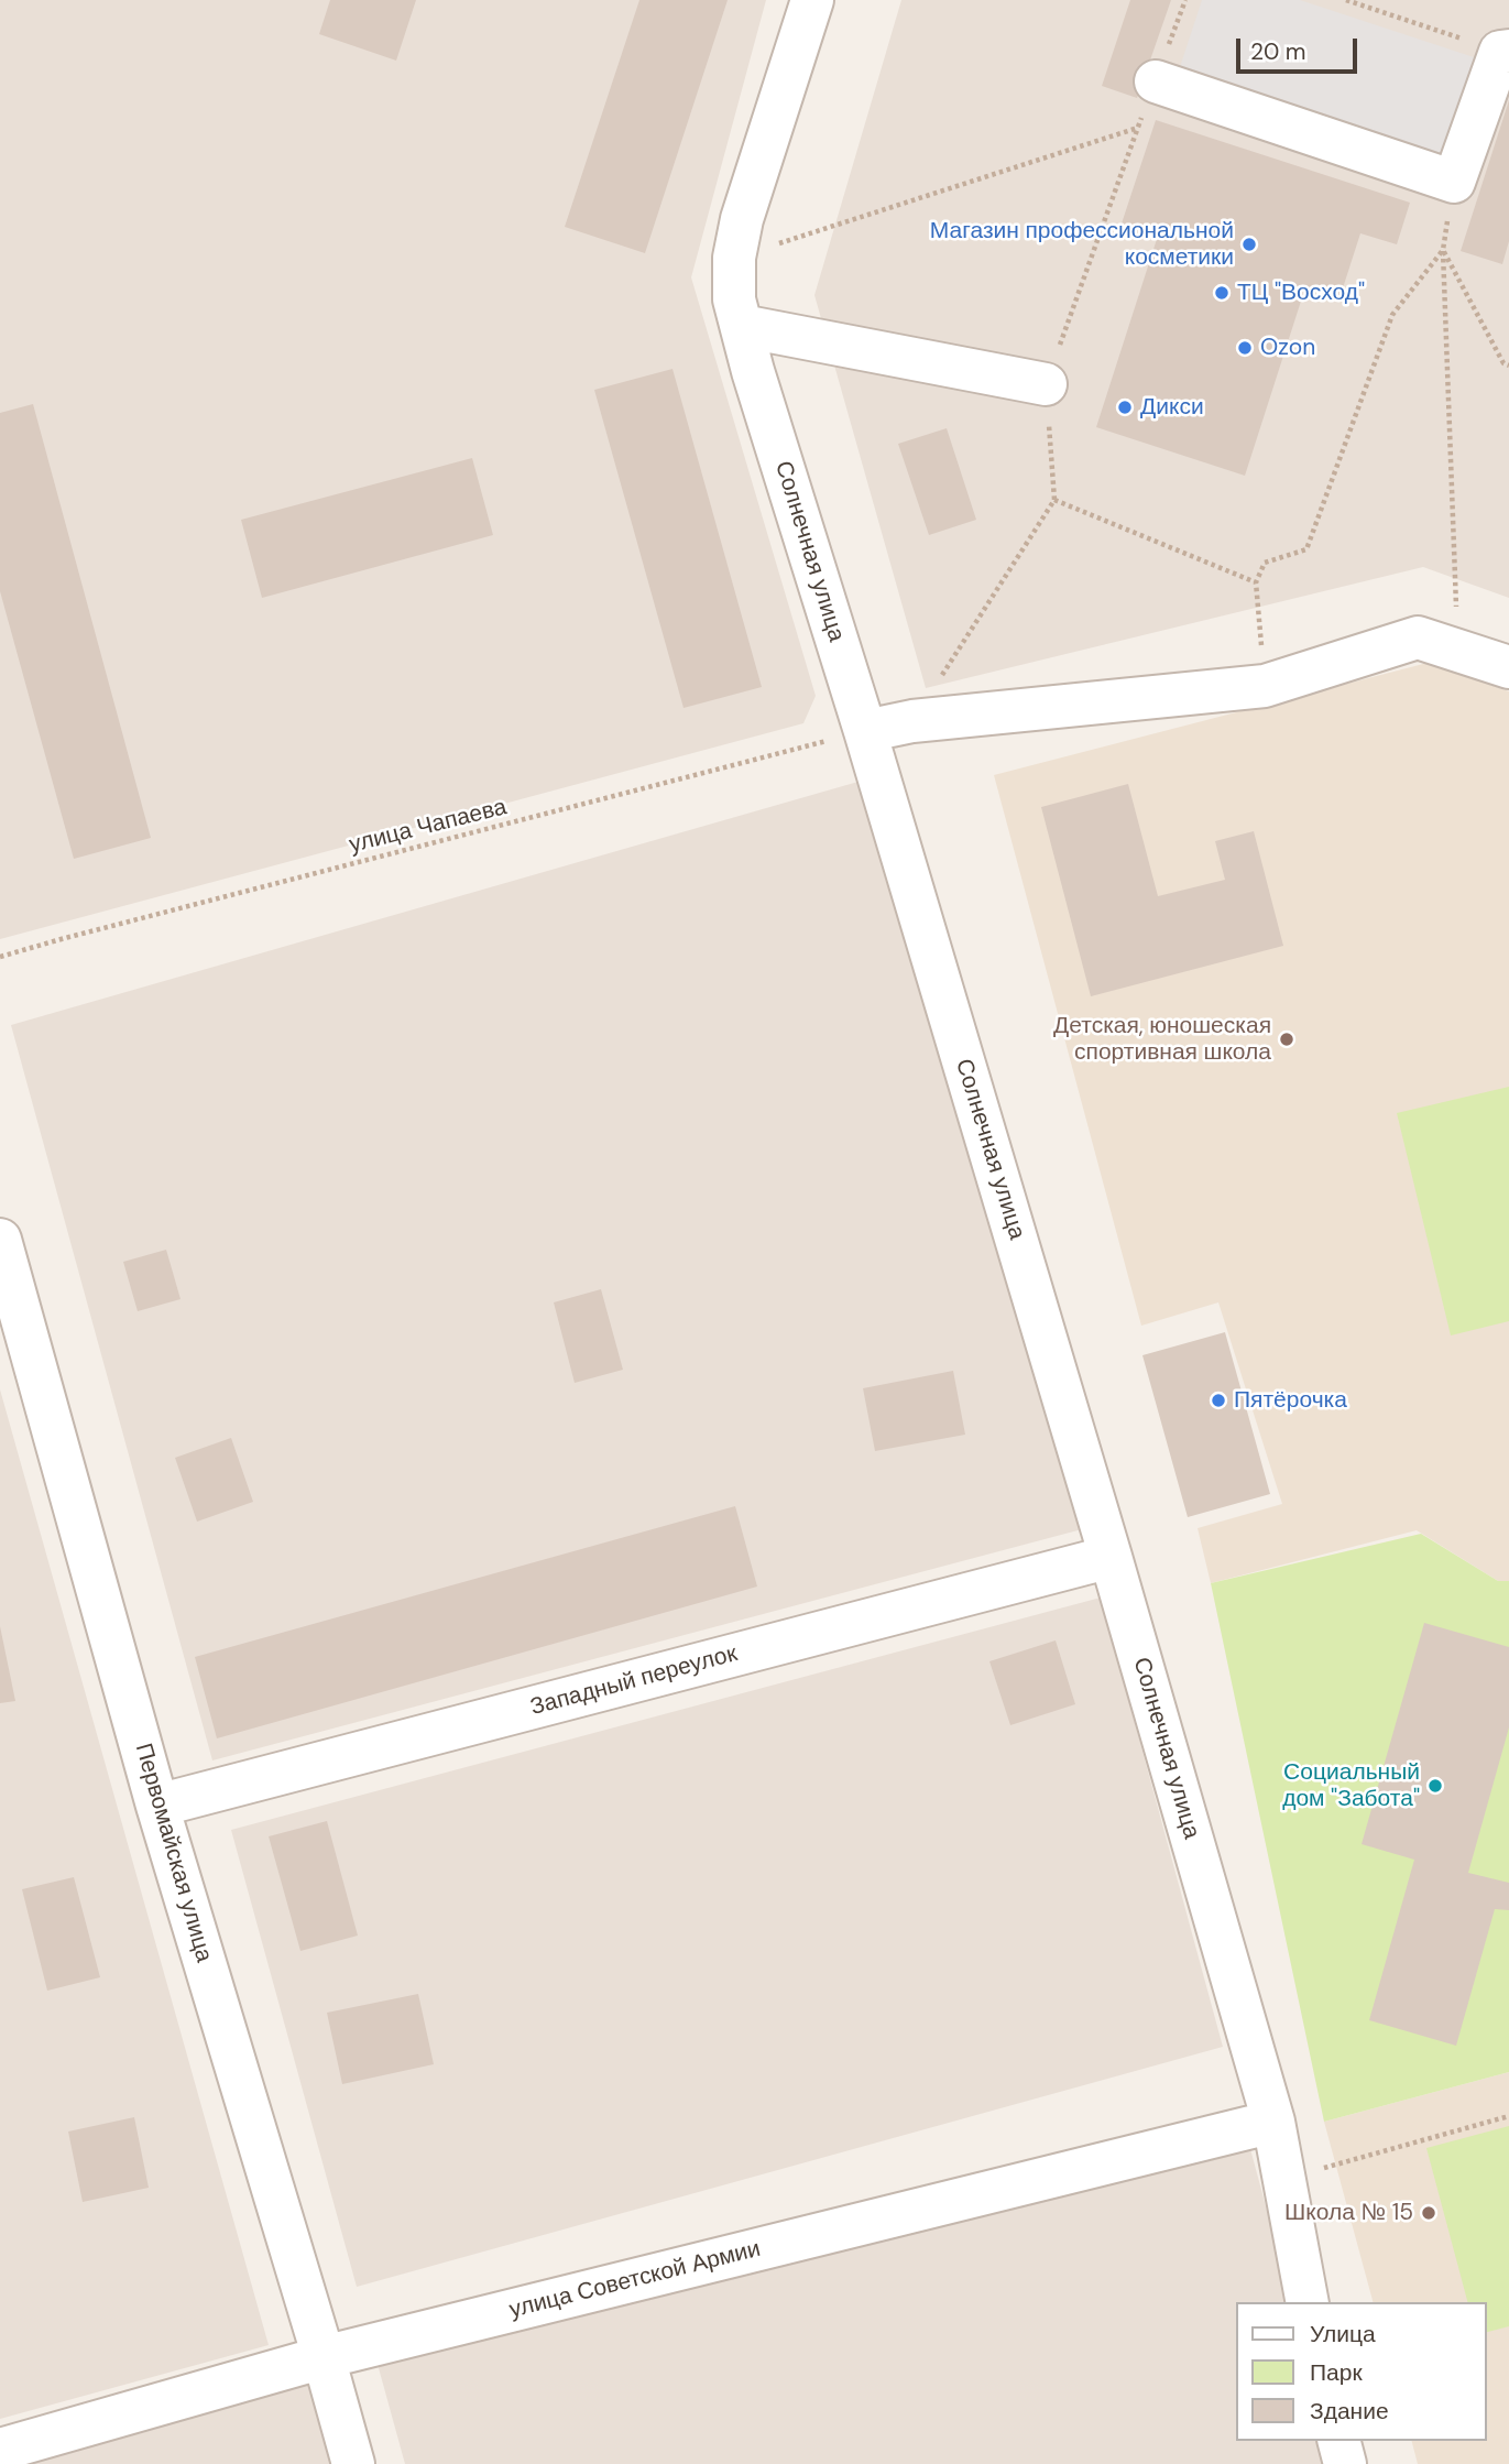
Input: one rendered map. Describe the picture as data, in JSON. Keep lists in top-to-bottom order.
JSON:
{
  "streets": {
    "street": [
      "Солнечная улица",
      "Западный переулок",
      "Первомайская улица",
      "улица Советской Армии"
    ],
    "path": ["улица Чапаева"]
  },
  "crossings": [
    ["Солнечная улица", "улица Чапаева"],
    ["Солнечная улица", "Западный переулок"],
    ["Солнечная улица", "улица Советской Армии"],
    ["Западный переулок", "Первомайская улица"],
    ["Первомайская улица", "улица Советской Армии"]
  ],
  "places": [
    "Магазин профессиональной косметики",
    "ТЦ \"Восход\"",
    "Ozon",
    "Дикси",
    "Детская, юношеская спортивная школа",
    "Пятёрочка",
    "Социальный дом \"Забота\"",
    "Школа № 15"
  ],
  "legend": ["Улица", "Парк", "Здание"],
  "scale_bar": "20 m"
}
